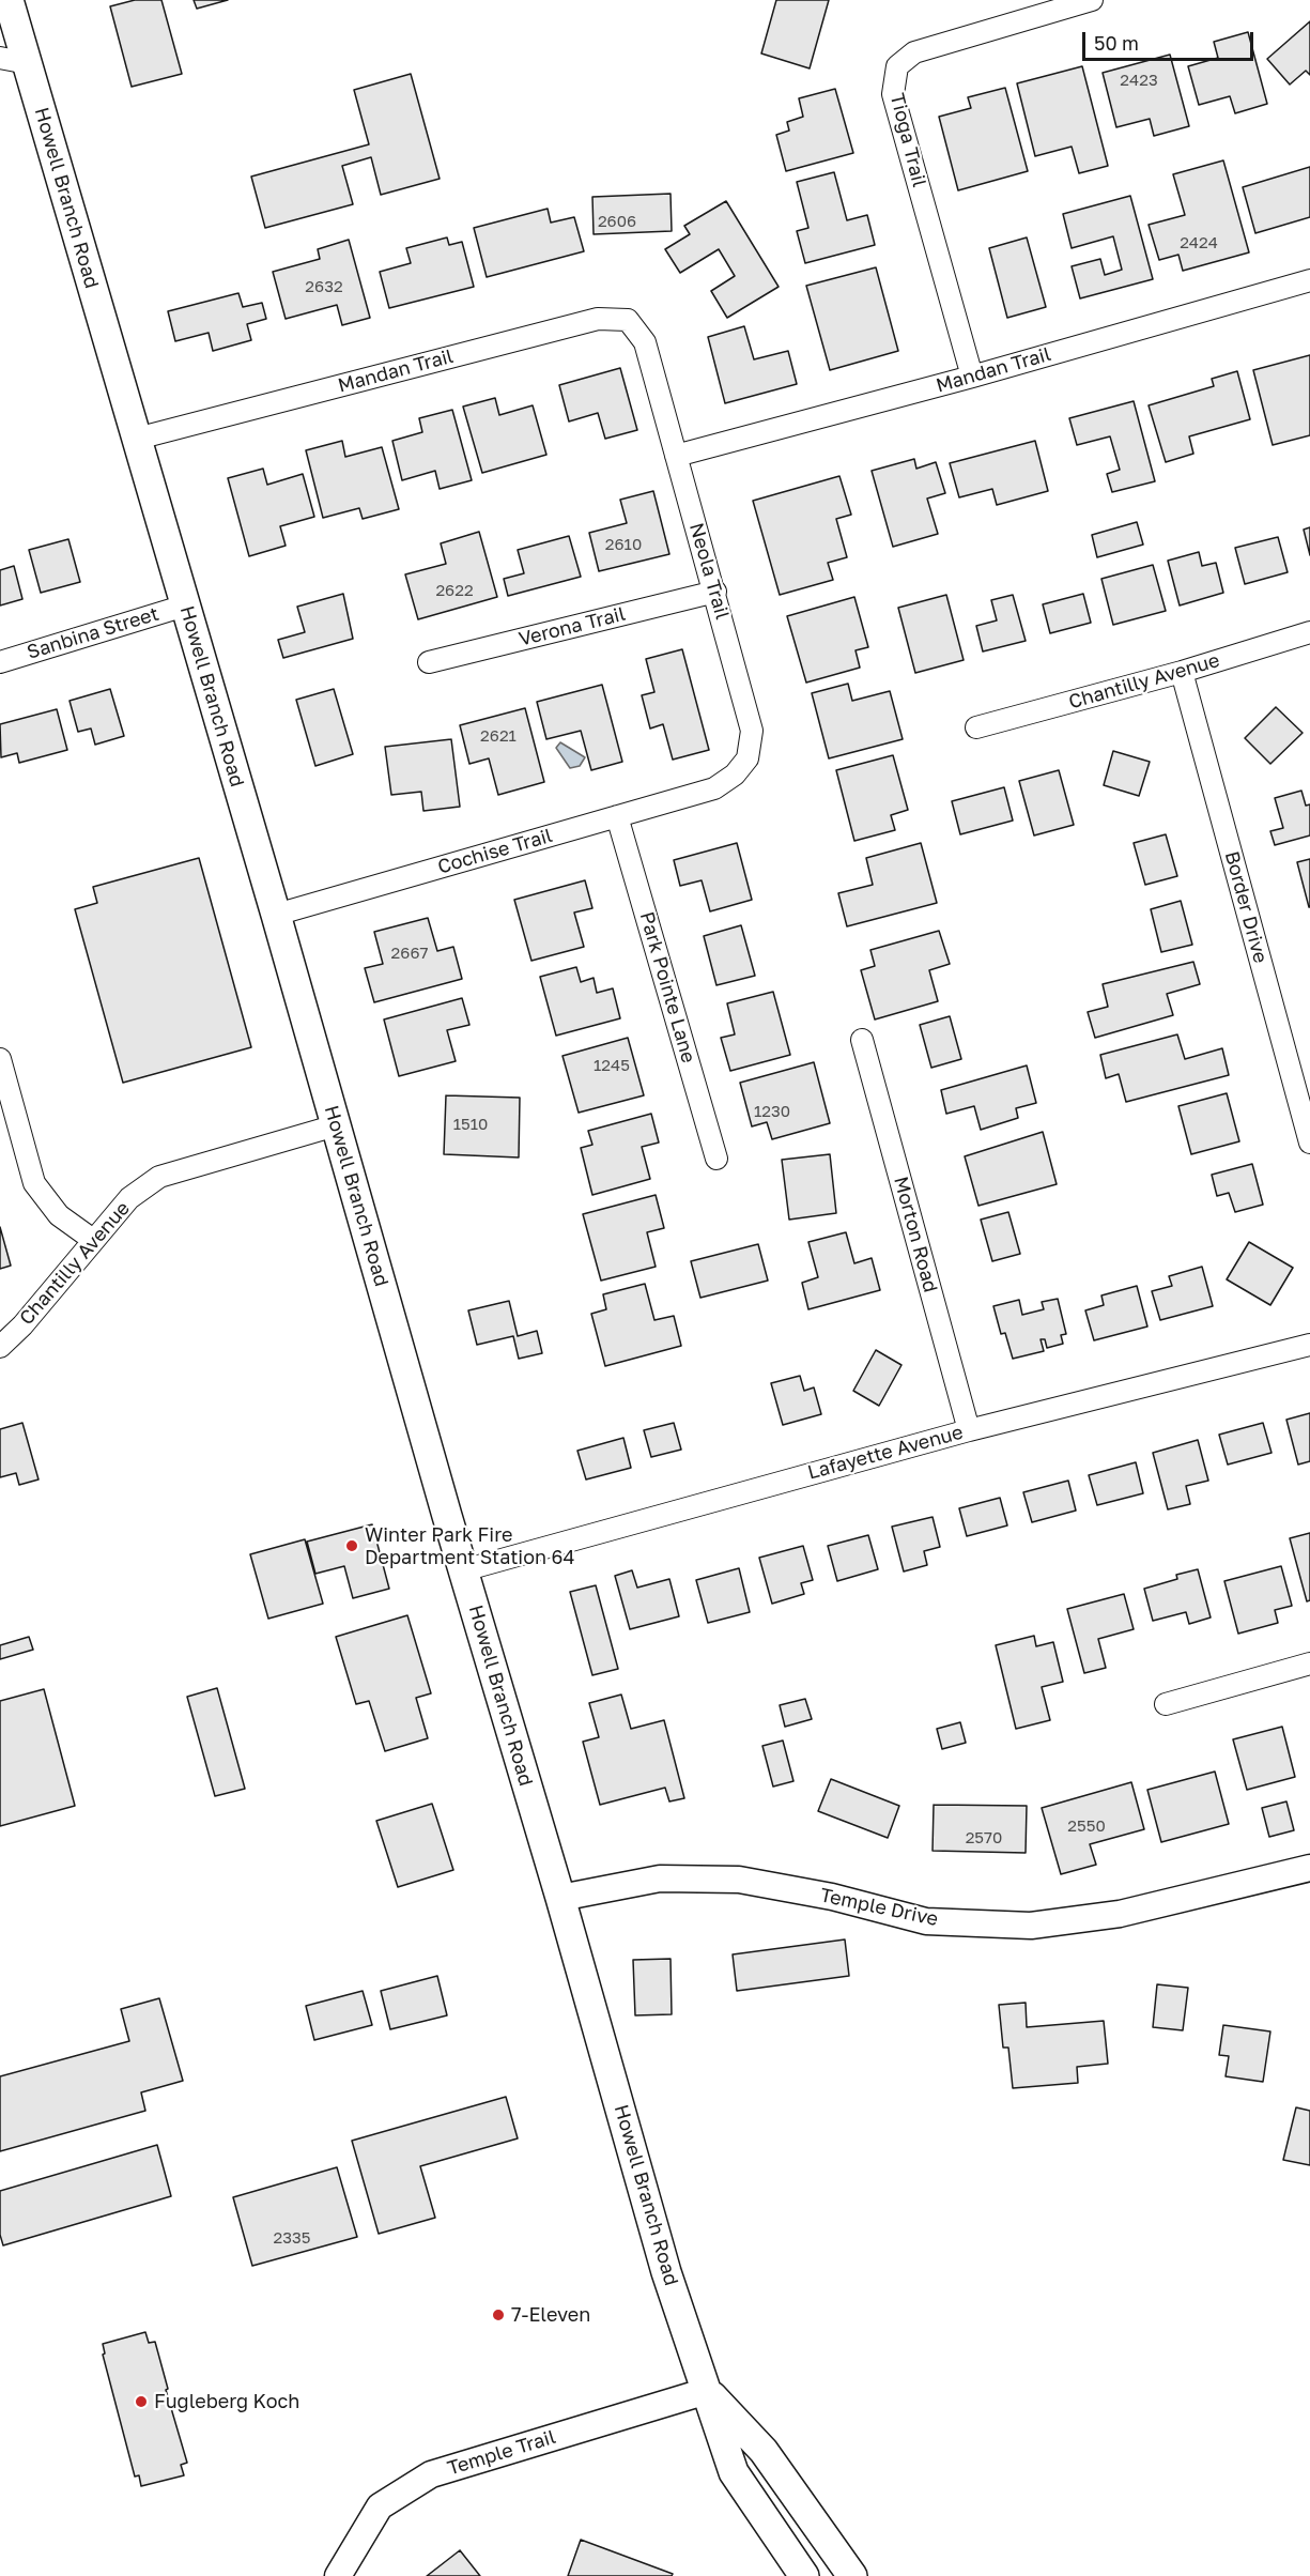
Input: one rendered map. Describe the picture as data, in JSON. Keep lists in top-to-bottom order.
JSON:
{
  "streets": {
    "main road": ["Howell Branch Road"],
    "street": [
      "Tioga Trail",
      "Mandan Trail",
      "Neola Trail",
      "Verona Trail",
      "Sanbina Street",
      "Chantilly Avenue",
      "Cochise Trail",
      "Border Drive",
      "Park Pointe Lane",
      "Morton Road",
      "Lafayette Avenue",
      "Temple Drive",
      "Temple Trail"
    ]
  },
  "crossings": [
    ["Tioga Trail", "Mandan Trail"],
    ["Howell Branch Road", "Mandan Trail"],
    ["Howell Branch Road", "Sanbina Street"],
    ["Howell Branch Road", "Chantilly Avenue"],
    ["Howell Branch Road", "Cochise Trail"],
    ["Howell Branch Road", "Lafayette Avenue"],
    ["Howell Branch Road", "Temple Drive"],
    ["Howell Branch Road", "Temple Trail"],
    ["Mandan Trail", "Neola Trail"],
    ["Neola Trail", "Verona Trail"],
    ["Neola Trail", "Cochise Trail"],
    ["Chantilly Avenue", "Border Drive"],
    ["Cochise Trail", "Park Pointe Lane"],
    ["Morton Road", "Lafayette Avenue"]
  ],
  "places": ["Winter Park Fire Department Station 64", "7-Eleven", "Fugleberg Koch"],
  "house_numbers": [
    "2423",
    "2606",
    "2424",
    "2632",
    "2610",
    "2622",
    "2621",
    "2667",
    "1245",
    "1230",
    "1510",
    "2550",
    "2570",
    "2335"
  ],
  "scale_bar": "50 m"
}
